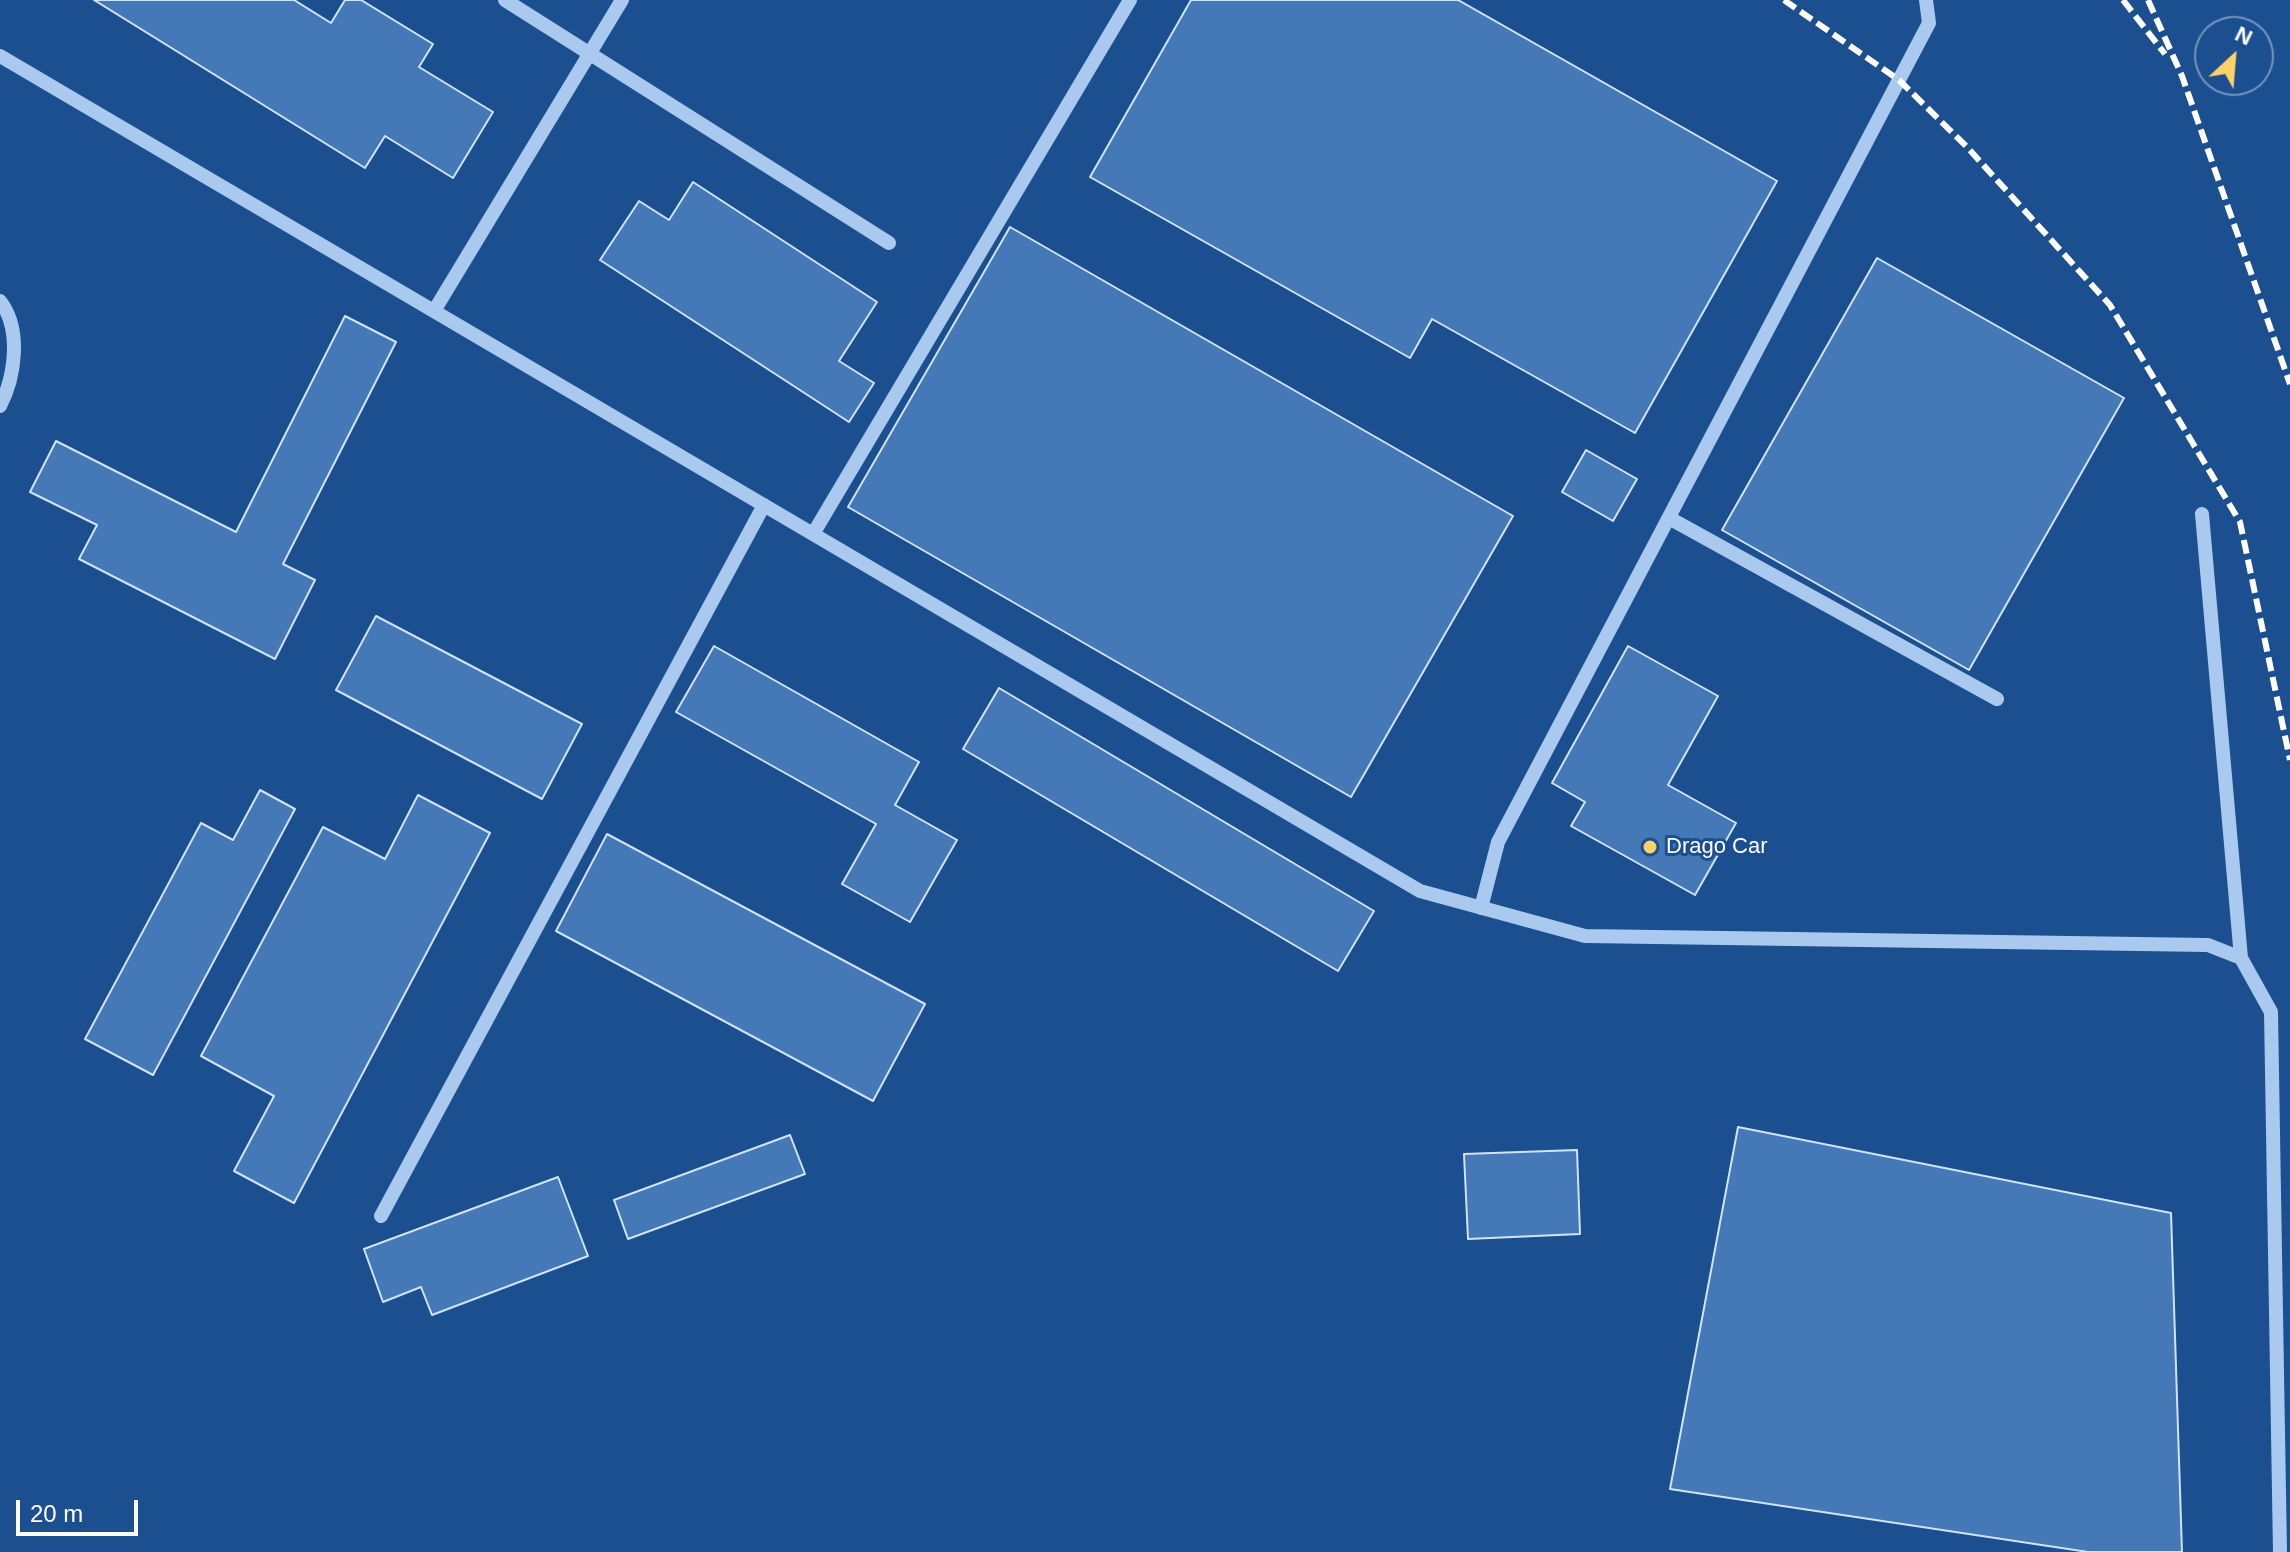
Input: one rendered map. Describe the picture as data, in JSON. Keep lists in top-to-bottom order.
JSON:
{
  "places": ["Drago Car"],
  "scale_bar": "20 m",
  "north": "top right"
}
